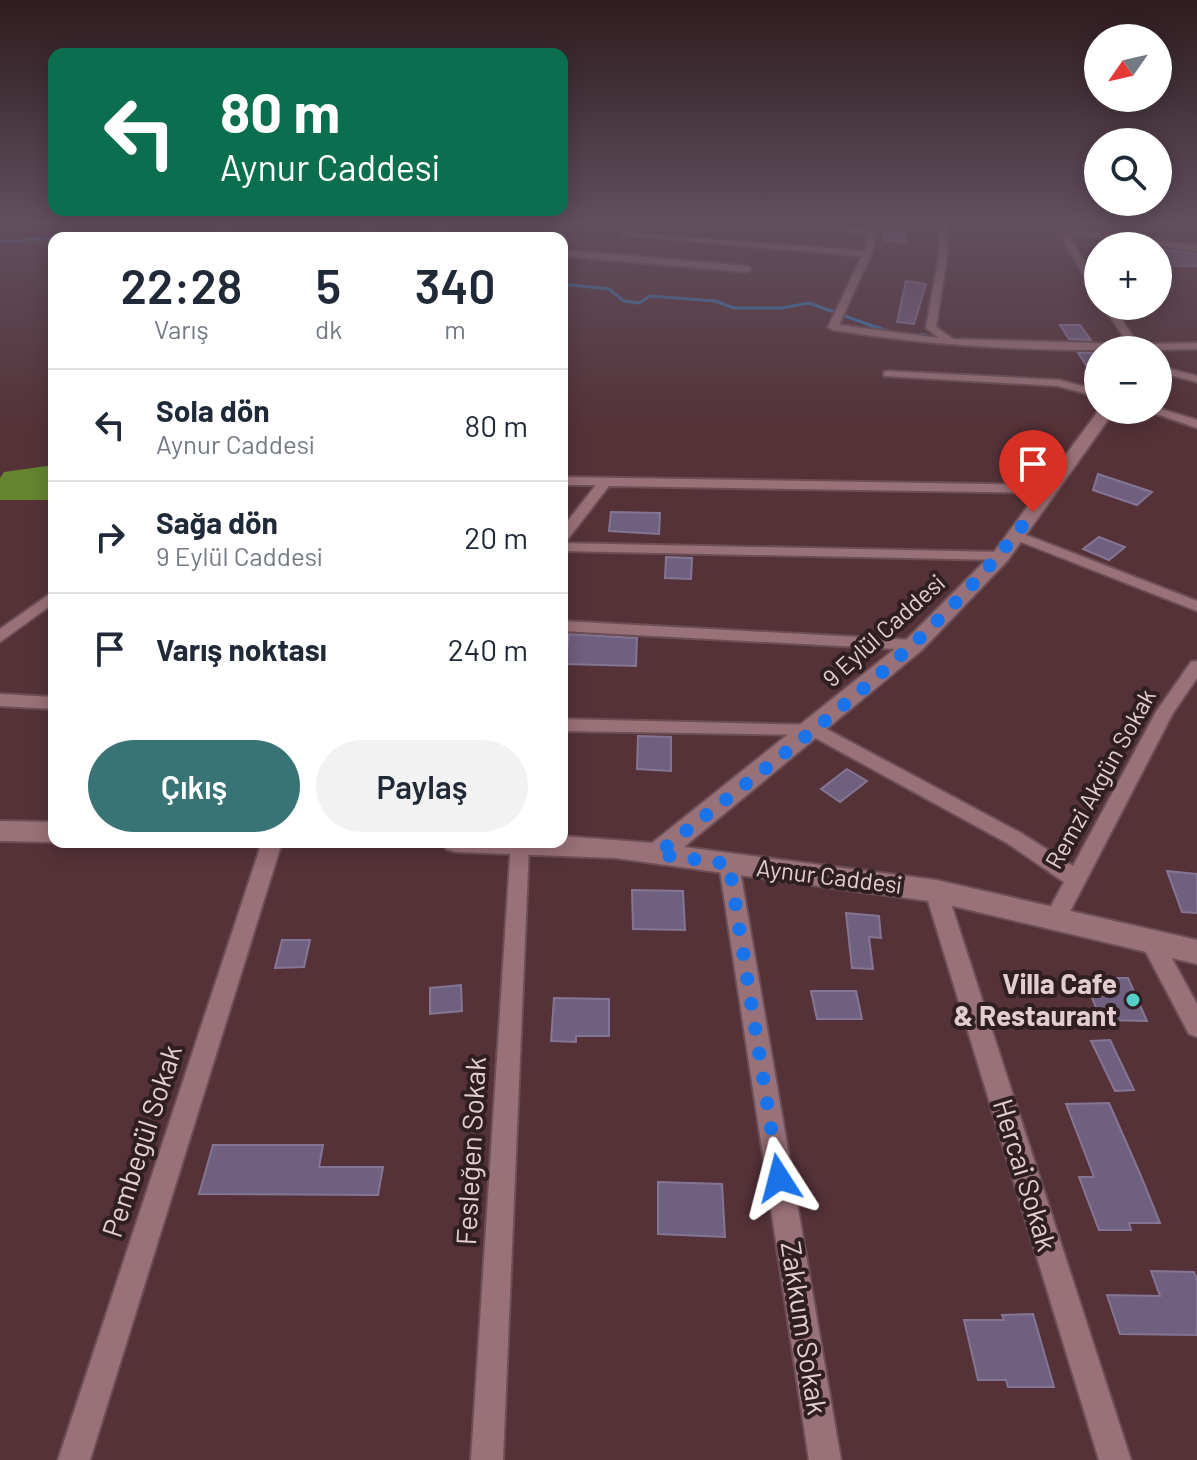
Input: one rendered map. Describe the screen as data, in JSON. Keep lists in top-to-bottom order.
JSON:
{
  "streets": {
    "street": [
      "9 Eylül Caddesi",
      "Remzi Akgün Sokak",
      "Aynur Caddesi",
      "Pembegül Sokak",
      "Fesleğen Sokak",
      "Hercai Sokak",
      "Zakkum Sokak"
    ]
  },
  "crossings": [
    ["9 Eylül Caddesi", "Aynur Caddesi"],
    ["Remzi Akgün Sokak", "Aynur Caddesi"],
    ["Aynur Caddesi", "Hercai Sokak"],
    ["Aynur Caddesi", "Zakkum Sokak"]
  ],
  "places": ["Villa Cafe & Restaurant"],
  "north": "bottom left",
  "page": {
    "map_buttons": ["+", "−"],
    "turn": ["80 m", "Aynur Caddesi"],
    "eta": [
      "22:28",
      "Varış",
      "5",
      "dk",
      "340",
      "m"
    ],
    "list": [
      {
        "name": "Sola dön",
        "note": "Aynur Caddesi",
        "value": "80 m"
      },
      {
        "name": "Sağa dön",
        "note": "9 Eylül Caddesi",
        "value": "20 m"
      },
      {
        "name": "Varış noktası",
        "value": "240 m"
      }
    ],
    "buttons": ["Çıkış", "Paylaş"]
  }
}
